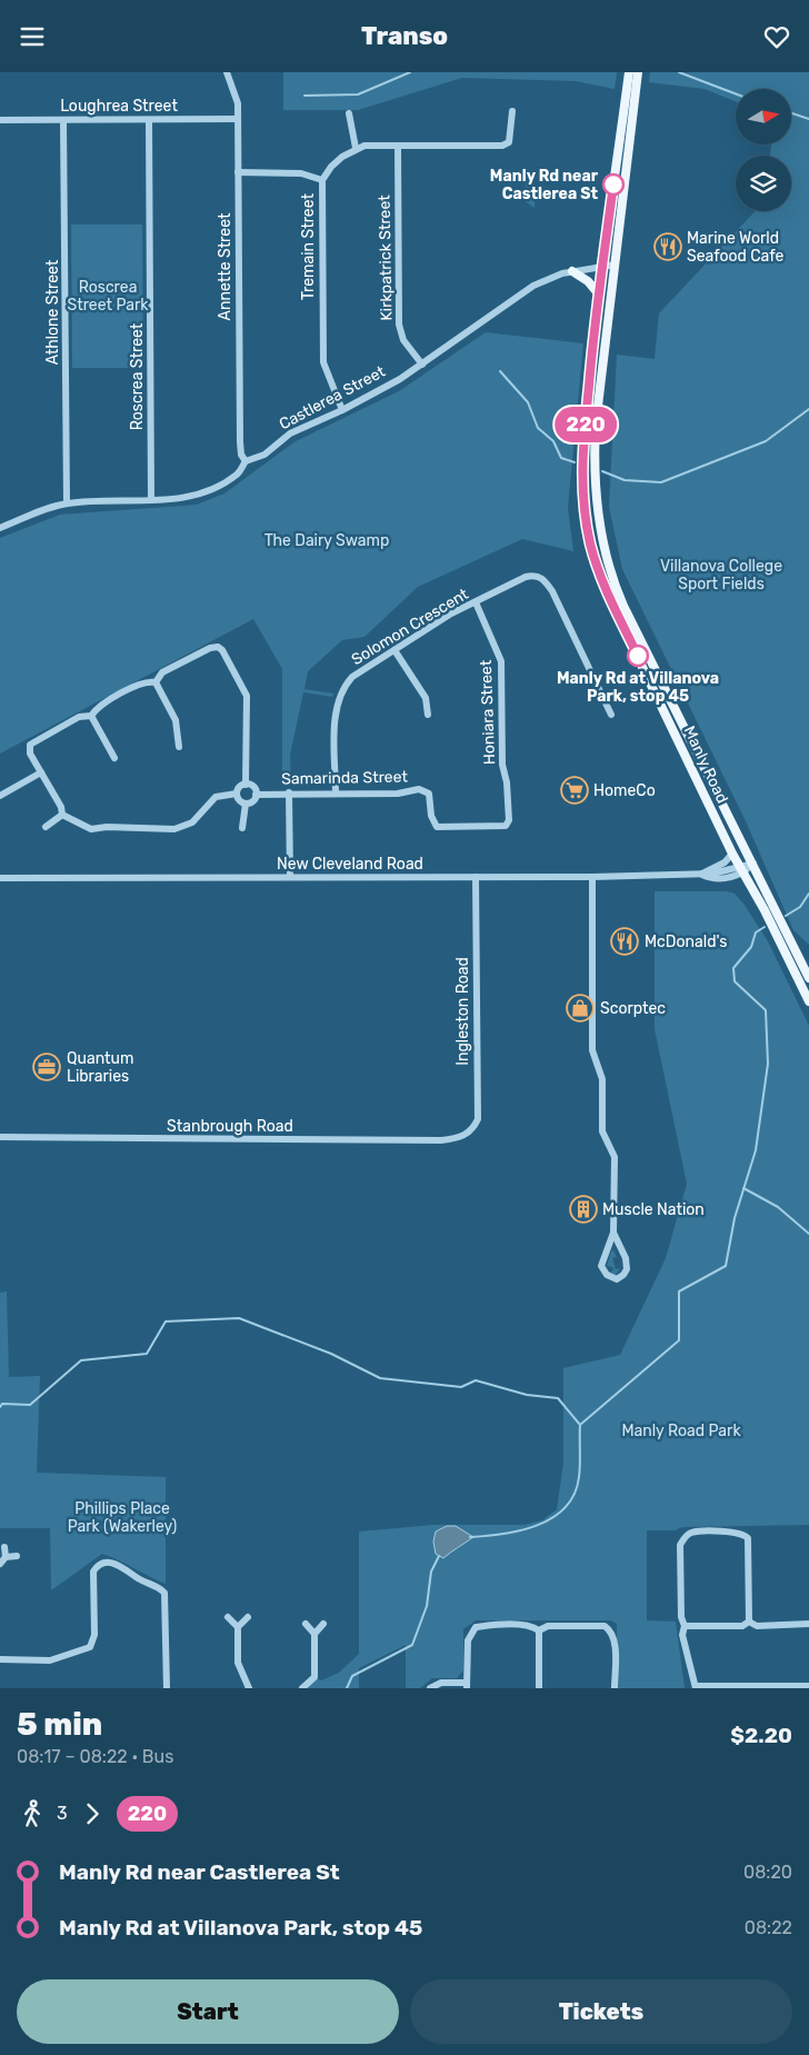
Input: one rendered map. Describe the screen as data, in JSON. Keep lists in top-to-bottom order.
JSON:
{
  "streets": {
    "main road": ["Manly Road"],
    "street": [
      "Loughrea Street",
      "Tremain Street",
      "Kirkpatrick Street",
      "Annette Street",
      "Athlone Street",
      "Roscrea Street",
      "Castlerea Street",
      "Solomon Crescent",
      "Honiara Street",
      "Samarinda Street",
      "New Cleveland Road",
      "Ingleston Road",
      "Stanbrough Road"
    ]
  },
  "crossings": [
    ["Loughrea Street", "Annette Street"],
    ["Loughrea Street", "Athlone Street"],
    ["Loughrea Street", "Roscrea Street"],
    ["Tremain Street", "Castlerea Street"],
    ["Kirkpatrick Street", "Castlerea Street"],
    ["Annette Street", "Castlerea Street"],
    ["Athlone Street", "Castlerea Street"],
    ["Roscrea Street", "Castlerea Street"],
    ["Castlerea Street", "Manly Road"],
    ["Solomon Crescent", "Honiara Street"],
    ["Solomon Crescent", "Samarinda Street"],
    ["Honiara Street", "Samarinda Street"],
    ["Manly Road", "New Cleveland Road"],
    ["New Cleveland Road", "Ingleston Road"],
    ["Ingleston Road", "Stanbrough Road"]
  ],
  "parks": [
    "Roscrea Street Park",
    "The Dairy Swamp",
    "Villanova College Sport Fields",
    "Manly Road Park",
    "Phillips Place Park (Wakerley)"
  ],
  "places": {
    "other": ["Manly Rd near Castlerea St", "Manly Rd at Villanova Park, stop 45"],
    "restaurant": ["Marine World Seafood Cafe", "McDonald's"],
    "supermarket": ["HomeCo"],
    "shop": ["Scorptec"],
    "office": ["Quantum Libraries"],
    "building": ["Muscle Nation"]
  },
  "lines": ["bus line 220"],
  "north": "right",
  "page": {
    "header": "Transo",
    "on_map": "220",
    "heading": ["5 min", "08:17 – 08:22 · Bus", "$2.20"],
    "legs": ["3", "220"],
    "list": [
      {
        "name": "Manly Rd near Castlerea St",
        "value": "08:20"
      },
      {
        "name": "Manly Rd at Villanova Park, stop 45",
        "value": "08:22"
      }
    ],
    "buttons": ["Start", "Tickets"]
  }
}
